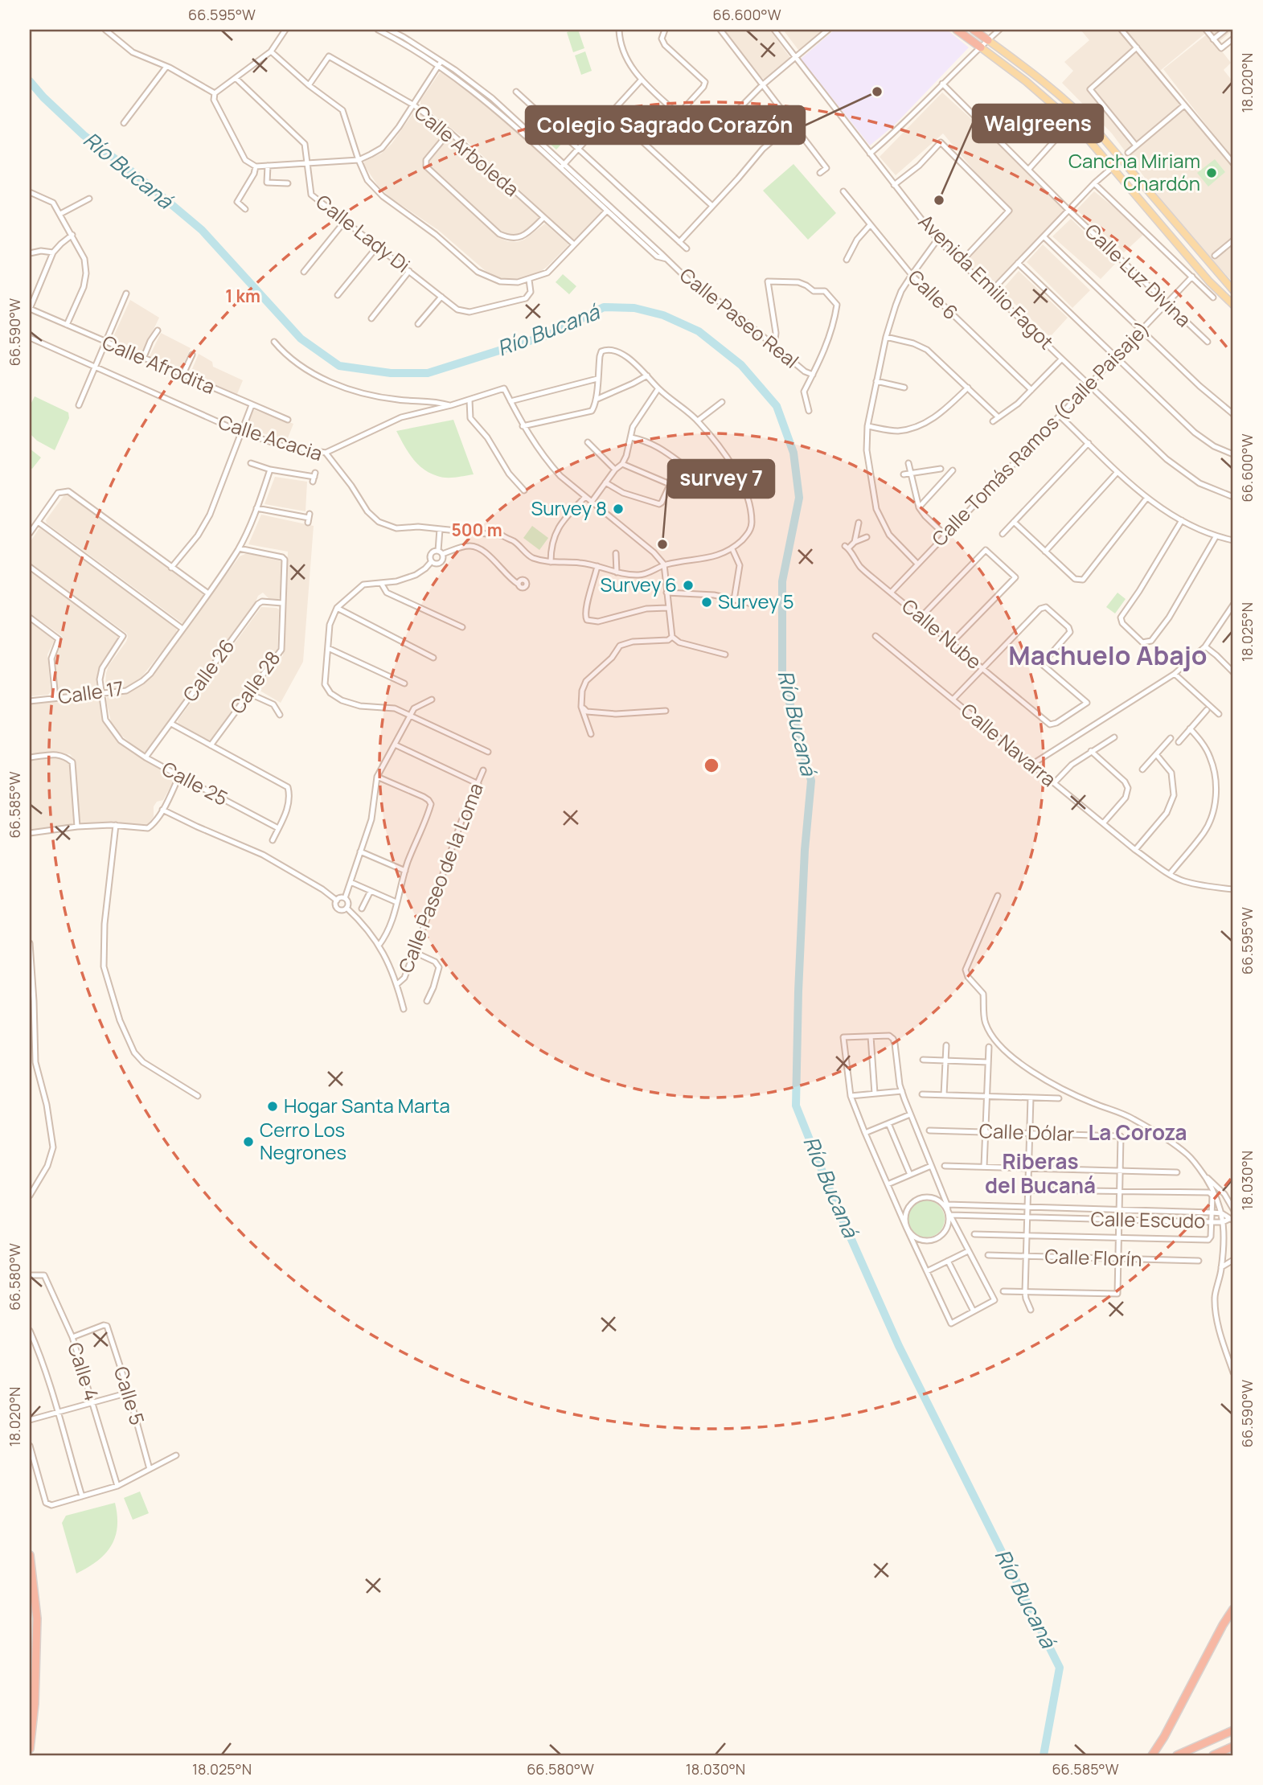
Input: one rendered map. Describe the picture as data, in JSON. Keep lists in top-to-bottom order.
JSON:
{
  "streets": {
    "street": [
      "Calle Arboleda",
      "Calle Lady Di",
      "Calle Luz Divina",
      "Avenida Emilio Fagot",
      "Calle 6",
      "Calle Paseo Real",
      "Calle Afrodita",
      "Calle Tomás Ramos (Calle Paisaje)",
      "Calle Acacia",
      "Calle Nube",
      "Calle 26",
      "Calle 28",
      "Calle 17",
      "Calle Navarra",
      "Calle 25",
      "Calle Paseo de la Loma",
      "Calle Dólar",
      "Calle Escudo",
      "Calle Florín",
      "Calle 4",
      "Calle 5"
    ]
  },
  "crossings": [
    ["Calle Luz Divina", "Calle Tomás Ramos (Calle Paisaje)"],
    ["Avenida Emilio Fagot", "Calle Tomás Ramos (Calle Paisaje)"],
    ["Calle Tomás Ramos (Calle Paisaje)", "Calle Nube"],
    ["Calle 26", "Calle 28"],
    ["Calle 26", "Calle 25"],
    ["Calle 28", "Calle 17"],
    ["Calle 17", "Calle 25"],
    ["Calle Dólar", "Calle Escudo"],
    ["Calle Dólar", "Calle Florín"],
    ["Calle 4", "Calle 5"]
  ],
  "districts": ["Machuelo Abajo", "La Coroza", "Riberas del Bucaná"],
  "water": ["Río Bucaná"],
  "places": [
    "Colegio Sagrado Corazón",
    "Cancha Miriam Chardón",
    "Walgreens",
    "Survey 8",
    "survey 7",
    "Survey 6",
    "Survey 5",
    "Hogar Santa Marta",
    "Cerro Los Negrones"
  ],
  "coordinates": [
    "66.595°W",
    "66.600°W",
    "18.020°N",
    "66.590°W",
    "18.025°N",
    "66.585°W",
    "18.030°N",
    "66.580°W"
  ],
  "rings": ["1 km", "500 m"]
}
